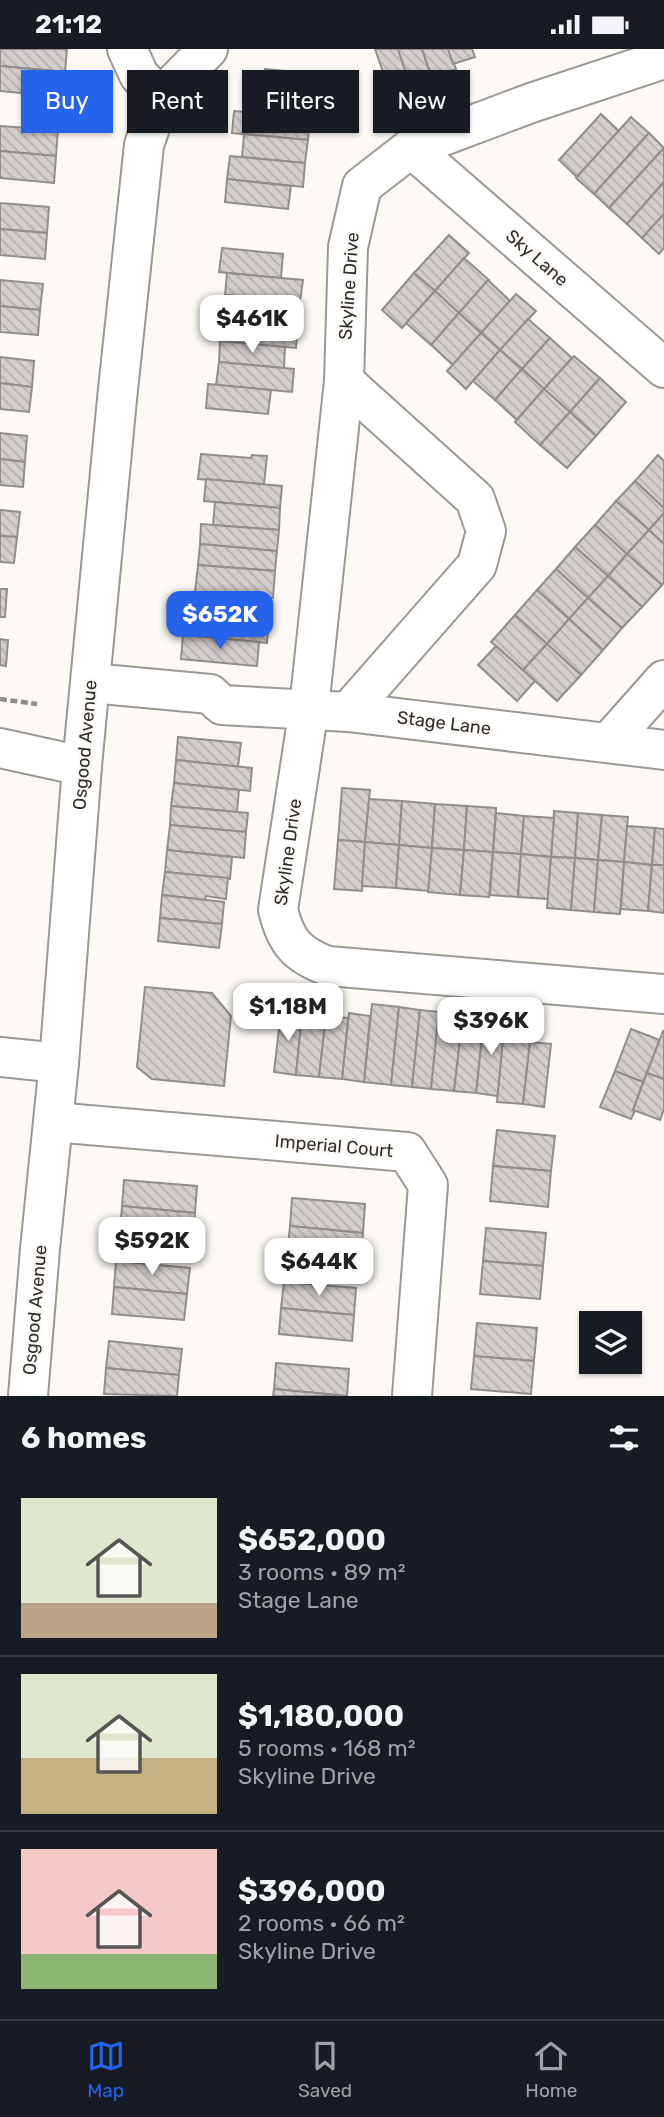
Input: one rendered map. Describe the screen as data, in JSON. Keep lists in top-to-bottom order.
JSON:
{
  "streets": {
    "street": [
      "Sky Lane",
      "Skyline Drive",
      "Stage Lane",
      "Osgood Avenue",
      "Imperial Court"
    ]
  },
  "crossings": [
    ["Sky Lane", "Skyline Drive"],
    ["Skyline Drive", "Stage Lane"],
    ["Stage Lane", "Osgood Avenue"],
    ["Osgood Avenue", "Imperial Court"]
  ],
  "page": {
    "status": "21:12",
    "chip": [
      "Buy",
      "Rent",
      "Filters",
      "New"
    ],
    "price": [
      "$461K",
      "$652K",
      "$1.18M",
      "$396K",
      "$592K",
      "$644K"
    ],
    "heading": "6 homes",
    "list": [
      {
        "name": "$652,000",
        "note": "3 rooms · 89 m² · Stage Lane"
      },
      {
        "name": "$1,180,000",
        "note": "5 rooms · 168 m² · Skyline Drive"
      },
      {
        "name": "$396,000",
        "note": "2 rooms · 66 m² · Skyline Drive"
      }
    ],
    "tabs": ["Map", "Saved", "Home"]
  }
}
